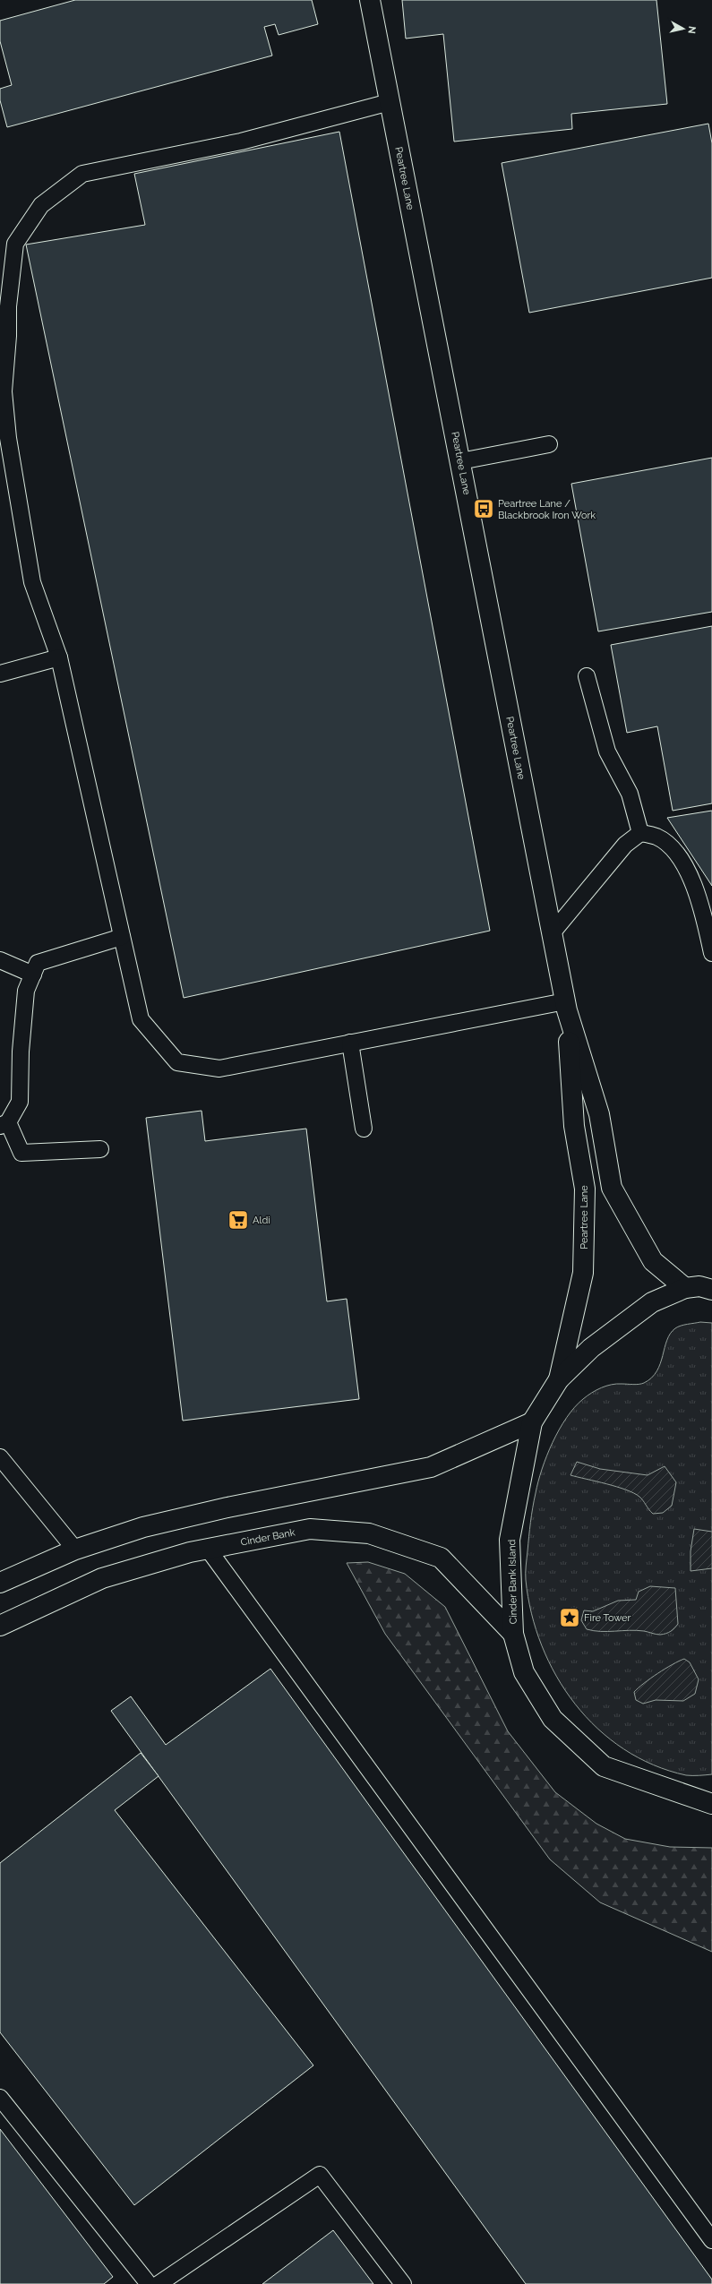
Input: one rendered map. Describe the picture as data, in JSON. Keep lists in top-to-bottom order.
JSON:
{
  "streets": {
    "main road": ["Peartree Lane", "Cinder Bank", "Cinder Bank Island"]
  },
  "crossings": [
    ["Peartree Lane", "Cinder Bank Island"],
    ["Cinder Bank", "Cinder Bank Island"]
  ],
  "places": {
    "bus stop": ["Peartree Lane / Blackbrook Iron Work"],
    "supermarket": ["Aldi"],
    "place": ["Fire Tower"]
  },
  "north": "right"
}
